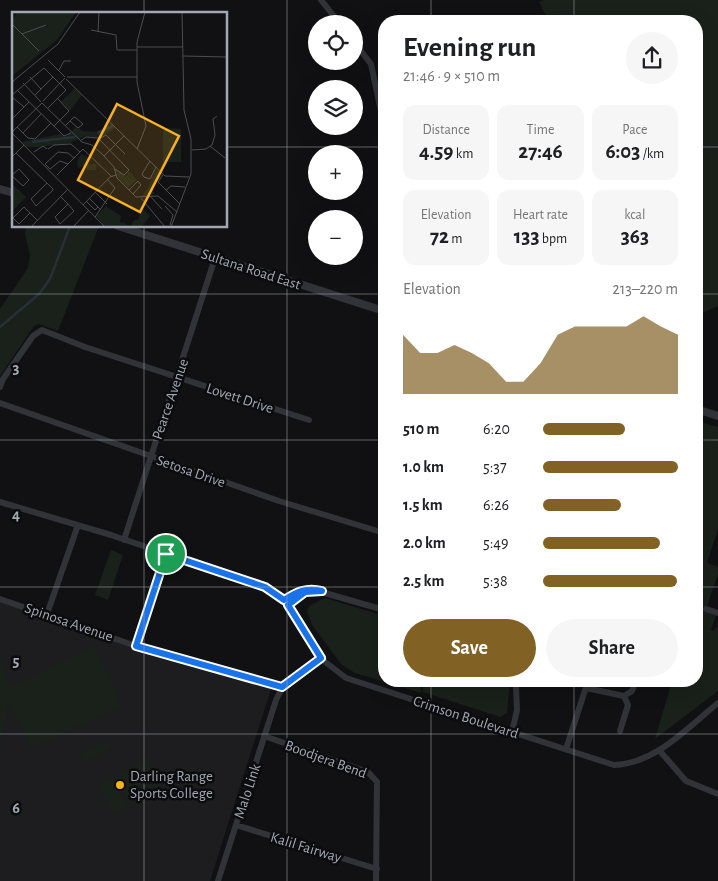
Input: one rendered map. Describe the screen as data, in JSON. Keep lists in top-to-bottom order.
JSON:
{
  "streets": {
    "street": [
      "Sultana Road East",
      "Lovett Drive",
      "Pearce Avenue",
      "Setosa Drive",
      "Spinosa Avenue",
      "Crimson Boulevard",
      "Boodjera Bend",
      "Malo Link",
      "Kalil Fairway"
    ]
  },
  "crossings": [
    ["Sultana Road East", "Pearce Avenue"],
    ["Lovett Drive", "Pearce Avenue"],
    ["Pearce Avenue", "Setosa Drive"],
    ["Pearce Avenue", "Crimson Boulevard"],
    ["Spinosa Avenue", "Malo Link"],
    ["Boodjera Bend", "Malo Link"],
    ["Boodjera Bend", "Kalil Fairway"],
    ["Malo Link", "Kalil Fairway"]
  ],
  "places": ["Darling Range Sports College"],
  "page": {
    "map_buttons": ["+", "−"],
    "heading": ["Evening run", "21:46 · 9 × 510 m"],
    "stats": [
      ["Distance", "4.59 km"],
      ["Time", "27:46"],
      ["Pace", "6:03 /km"],
      ["Elevation", "72 m"],
      ["Heart rate", "133 bpm"],
      ["kcal", "363"]
    ],
    "chart": ["Elevation", "213–220 m"],
    "list": [
      {
        "name": "510 m",
        "note": "6:20"
      },
      {
        "name": "1.0 km",
        "note": "5:37"
      },
      {
        "name": "1.5 km",
        "note": "6:26"
      },
      {
        "name": "2.0 km",
        "note": "5:49"
      },
      {
        "name": "2.5 km",
        "note": "5:38"
      }
    ],
    "buttons": ["Save", "Share"]
  },
  "grid": {
    "rows": [
      "3",
      "4",
      "5",
      "6"
    ]
  }
}
